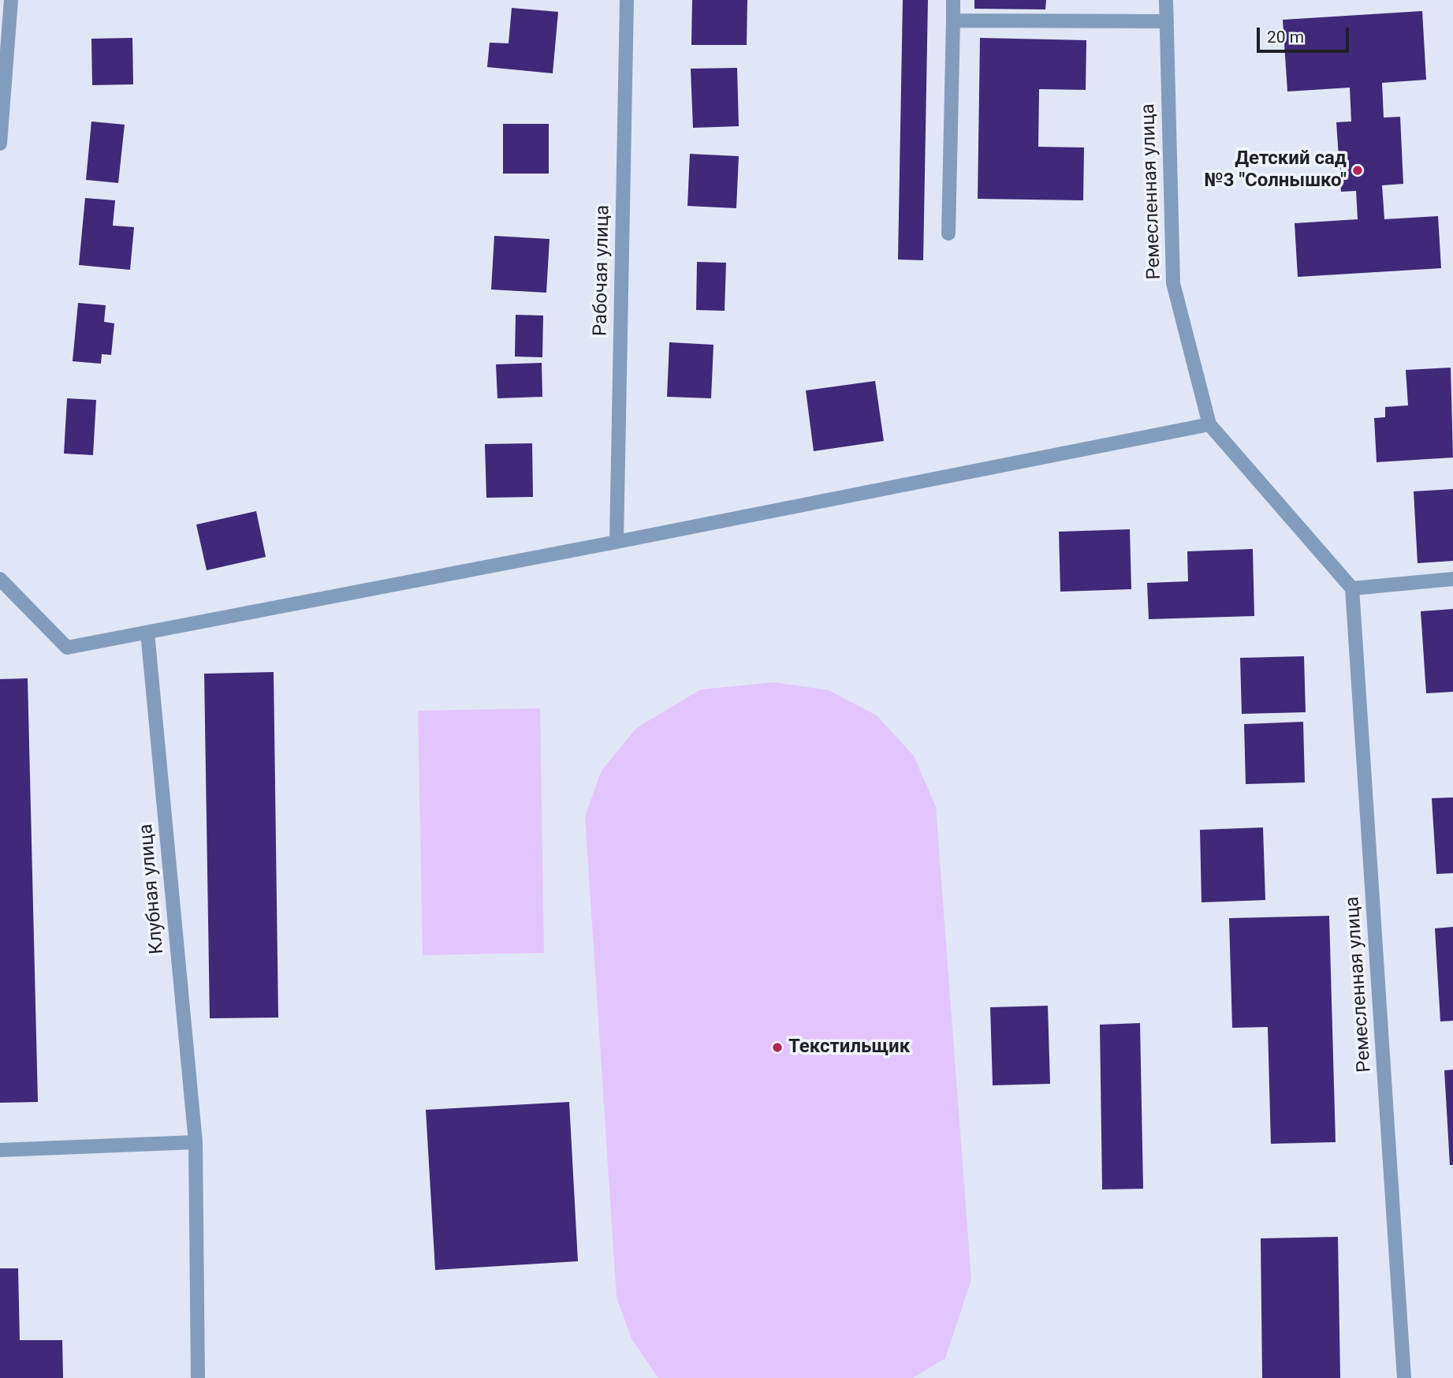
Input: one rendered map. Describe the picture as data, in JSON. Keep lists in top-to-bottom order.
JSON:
{
  "streets": {
    "street": ["Ремесленная улица", "Рабочая улица", "Клубная улица"]
  },
  "places": ["Детский сад №3 \"Солнышко\"", "Текстильщик"],
  "scale_bar": "20 m"
}
